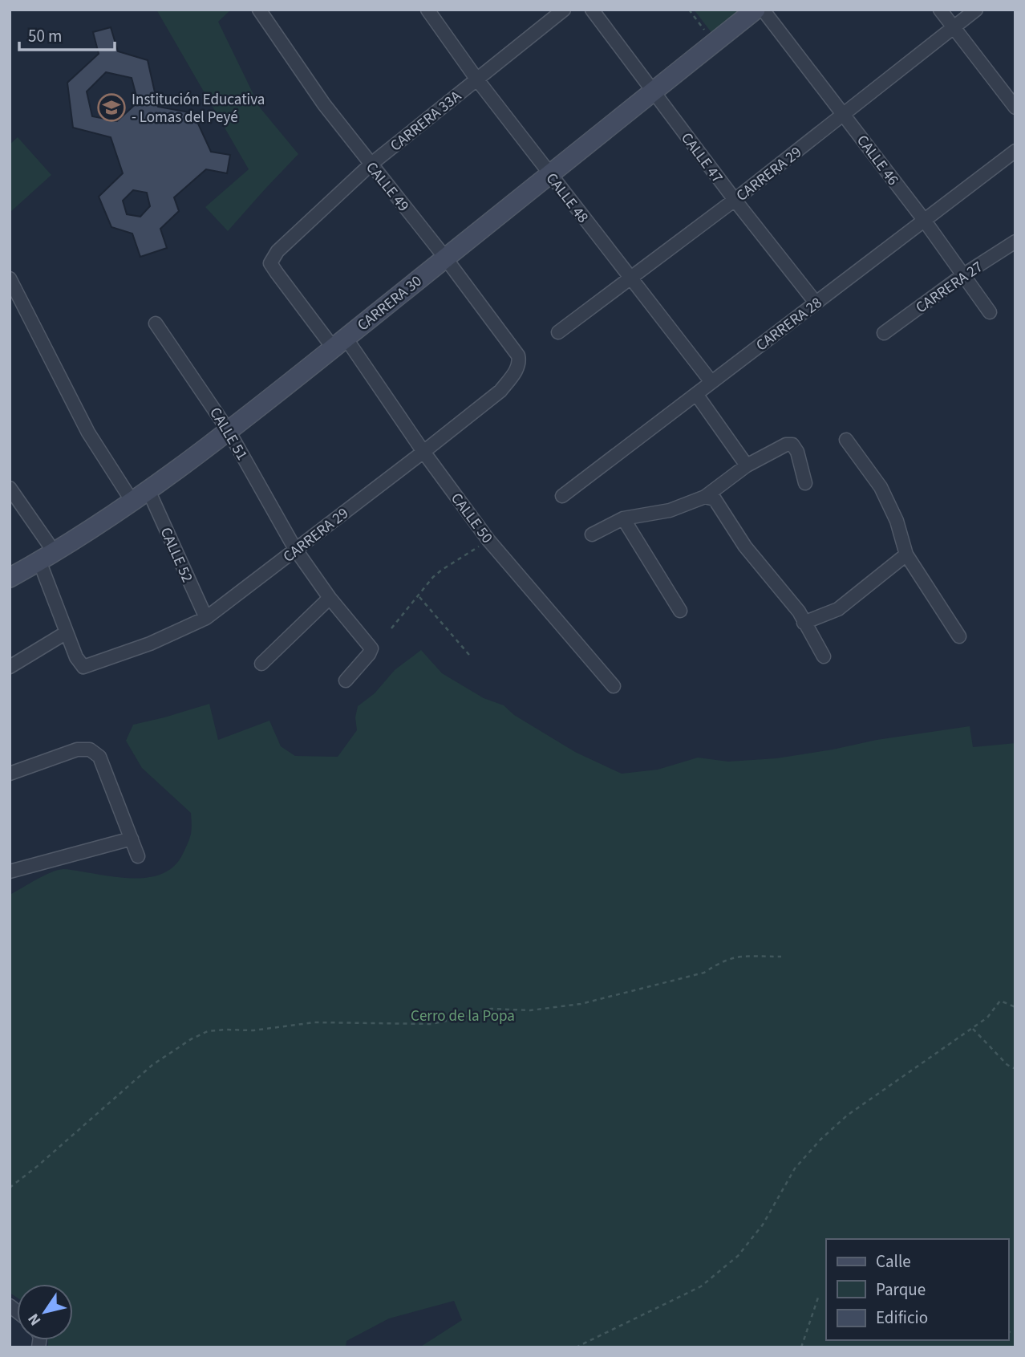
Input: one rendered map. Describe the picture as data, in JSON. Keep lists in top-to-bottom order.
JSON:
{
  "streets": {
    "street": [
      "CARRERA 33A",
      "CALLE 47",
      "CALLE 46",
      "CARRERA 29",
      "CALLE 49",
      "CALLE 48",
      "CARRERA 27",
      "CARRERA 30",
      "CARRERA 28",
      "CALLE 51",
      "CALLE 50",
      "CALLE 52"
    ]
  },
  "crossings": [
    ["CARRERA 33A", "CALLE 49"],
    ["CARRERA 33A", "CALLE 48"],
    ["CARRERA 33A", "CALLE 50"],
    ["CALLE 47", "CARRERA 29"],
    ["CALLE 47", "CARRERA 30"],
    ["CALLE 47", "CARRERA 28"],
    ["CALLE 46", "CARRERA 29"],
    ["CALLE 46", "CARRERA 27"],
    ["CALLE 46", "CARRERA 28"],
    ["CARRERA 29", "CALLE 49"],
    ["CARRERA 29", "CALLE 48"],
    ["CARRERA 29", "CALLE 51"],
    ["CARRERA 29", "CALLE 50"],
    ["CARRERA 29", "CALLE 52"],
    ["CALLE 49", "CARRERA 30"],
    ["CALLE 48", "CARRERA 30"],
    ["CALLE 48", "CARRERA 28"],
    ["CARRERA 30", "CALLE 51"],
    ["CARRERA 30", "CALLE 50"],
    ["CARRERA 30", "CALLE 52"]
  ],
  "parks": ["Cerro de la Popa"],
  "places": {
    "school or university": ["Institución Educativa - Lomas del Peyé"]
  },
  "legend": ["Calle", "Parque", "Edificio"],
  "scale_bar": "50 m",
  "north": "bottom left"
}
